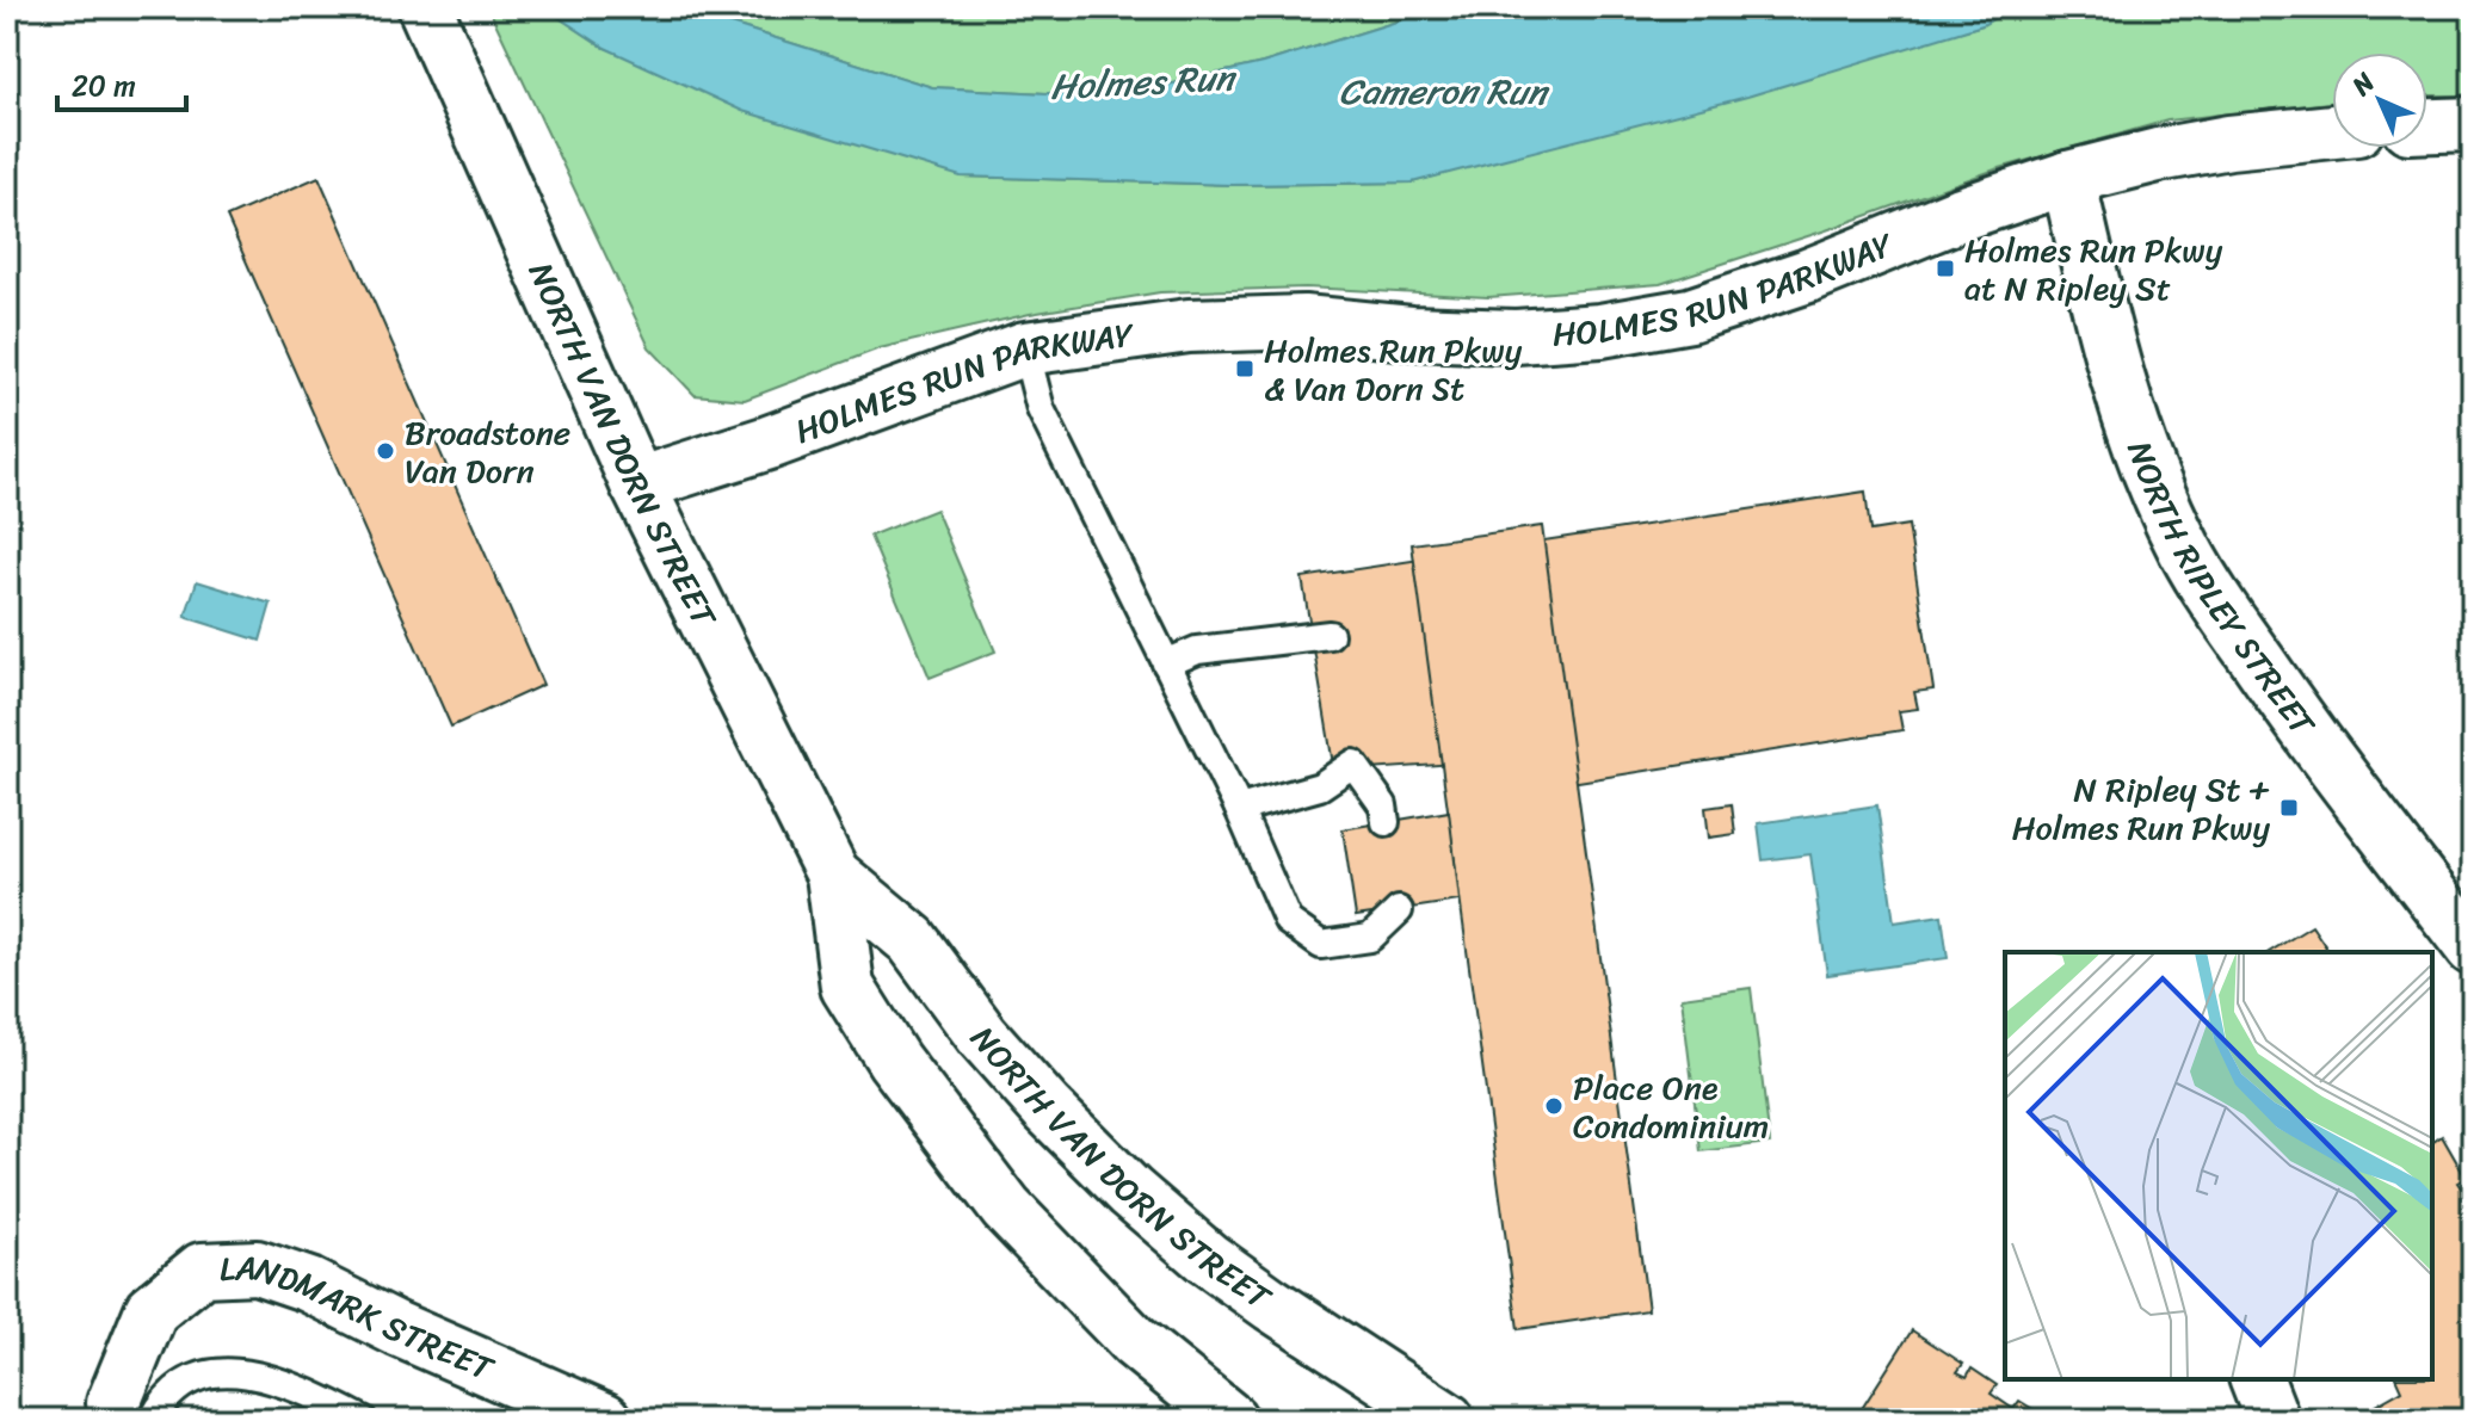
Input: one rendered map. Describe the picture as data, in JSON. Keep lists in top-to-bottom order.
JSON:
{
  "streets": {
    "street": [
      "HOLMES RUN PARKWAY",
      "NORTH VAN DORN STREET",
      "NORTH RIPLEY STREET",
      "LANDMARK STREET"
    ]
  },
  "crossings": [
    ["HOLMES RUN PARKWAY", "NORTH VAN DORN STREET"],
    ["HOLMES RUN PARKWAY", "NORTH RIPLEY STREET"]
  ],
  "water": ["Holmes Run", "Cameron Run"],
  "places": {
    "transit": ["Holmes Run Pkwy at N Ripley St", "Holmes Run Pkwy & Van Dorn St", "N Ripley St + Holmes Run Pkwy"],
    "other": ["Broadstone Van Dorn", "Place One Condominium"]
  },
  "scale_bar": "20 m",
  "north": "top left"
}
